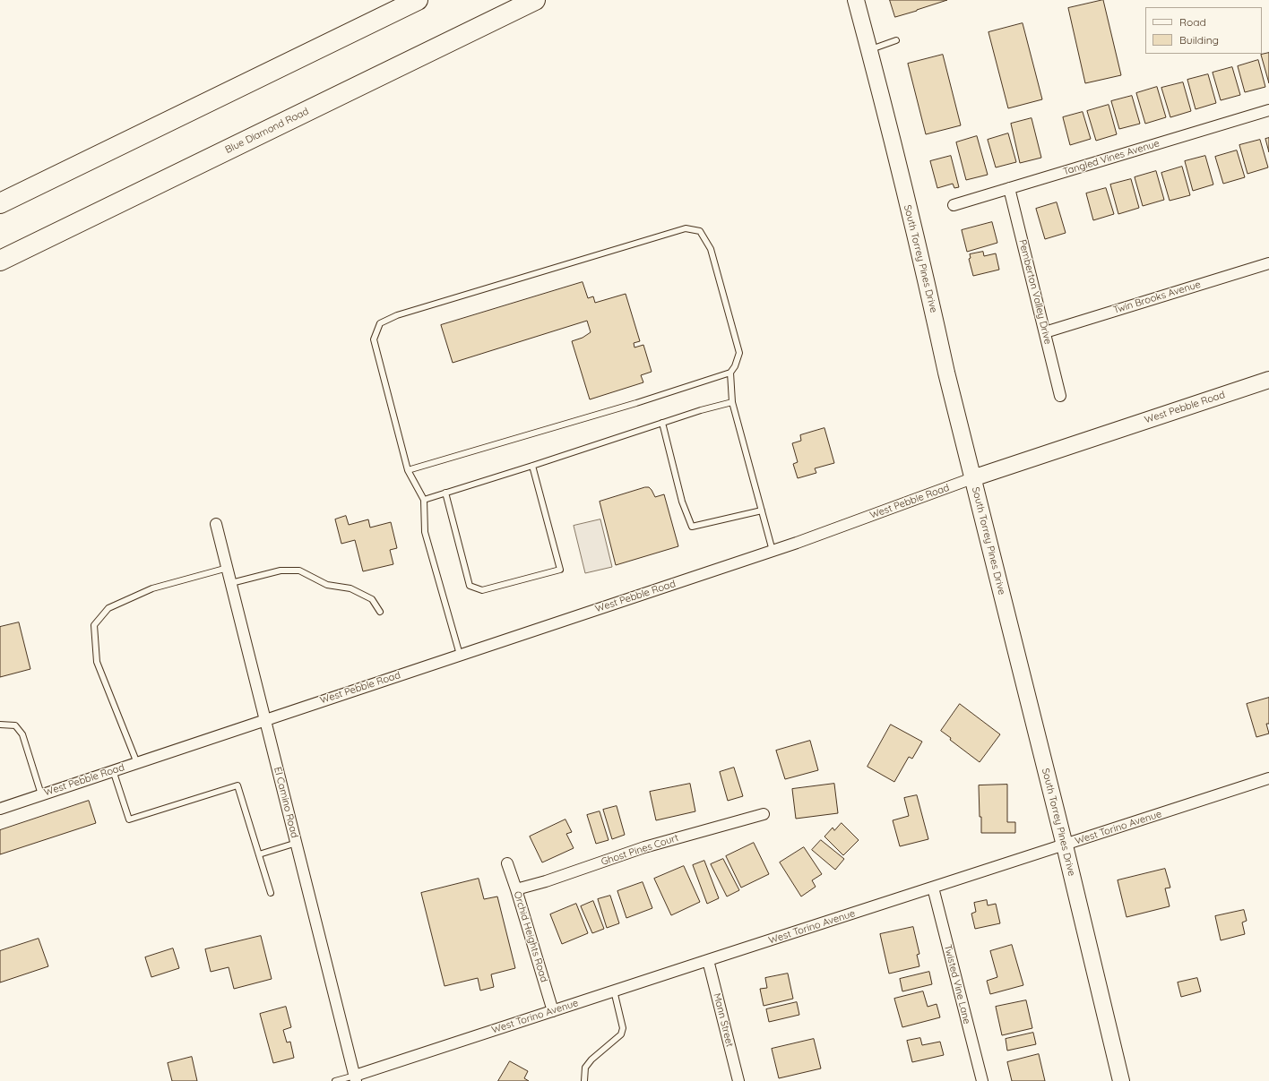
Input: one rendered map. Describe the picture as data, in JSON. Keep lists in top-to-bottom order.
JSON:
{
  "streets": {
    "highway": ["Blue Diamond Road"],
    "street": [
      "Tangled Vines Avenue",
      "South Torrey Pines Drive",
      "Pemberton Valley Drive",
      "Twin Brooks Avenue",
      "West Pebble Road",
      "El Camino Road",
      "West Torino Avenue",
      "Ghost Pines Court",
      "Orchid Heights Road",
      "Twisted Vine Lane",
      "Mann Street"
    ]
  },
  "crossings": [
    ["Tangled Vines Avenue", "Pemberton Valley Drive"],
    ["South Torrey Pines Drive", "West Pebble Road"],
    ["South Torrey Pines Drive", "West Torino Avenue"],
    ["Pemberton Valley Drive", "Twin Brooks Avenue"],
    ["West Pebble Road", "El Camino Road"],
    ["El Camino Road", "West Torino Avenue"],
    ["West Torino Avenue", "Orchid Heights Road"],
    ["West Torino Avenue", "Twisted Vine Lane"],
    ["West Torino Avenue", "Mann Street"],
    ["Ghost Pines Court", "Orchid Heights Road"]
  ],
  "legend": ["Road", "Building"]
}
